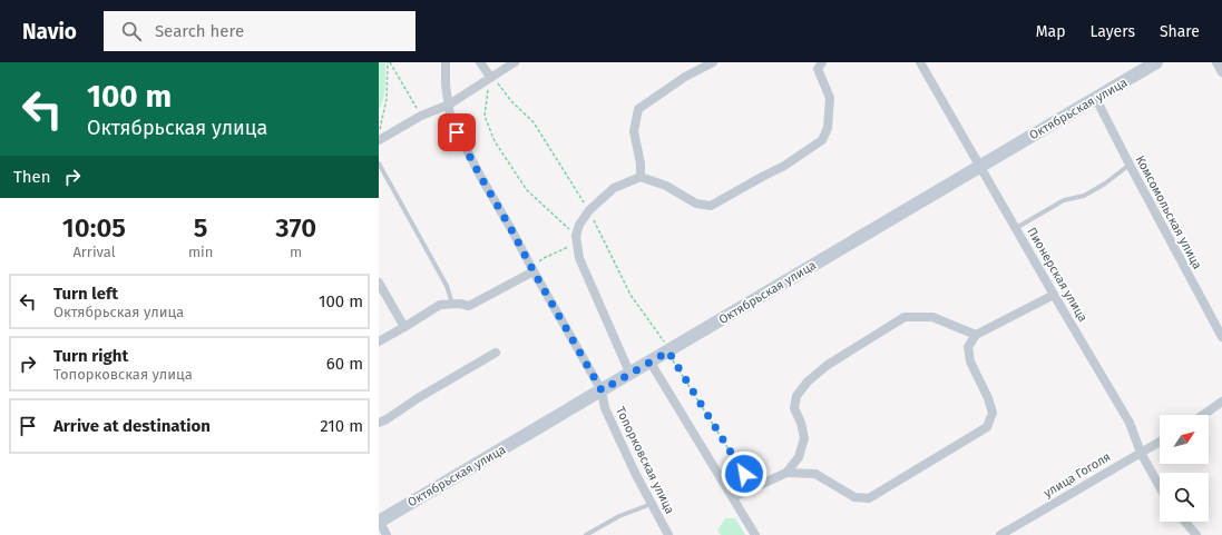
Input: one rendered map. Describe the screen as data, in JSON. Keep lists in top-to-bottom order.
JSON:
{
  "streets": {
    "street": [
      "Октябрьская улица",
      "Комсомольская улица",
      "Пионерская улица",
      "Топорковская улица",
      "улица Гоголя"
    ]
  },
  "crossings": [
    ["Октябрьская улица", "Комсомольская улица"],
    ["Октябрьская улица", "Пионерская улица"],
    ["Октябрьская улица", "Топорковская улица"],
    ["Пионерская улица", "улица Гоголя"]
  ],
  "north": "top right",
  "page": {
    "header": "Navio",
    "search": "Search here",
    "nav": ["Map", "Layers", "Share"],
    "turn": ["100 m", "Октябрьская улица"],
    "then": "Then",
    "eta": [
      "10:05",
      "Arrival",
      "5",
      "min",
      "370",
      "m"
    ],
    "list": [
      {
        "name": "Turn left",
        "note": "Октябрьская улица",
        "value": "100 m"
      },
      {
        "name": "Turn right",
        "note": "Топорковская улица",
        "value": "60 m"
      },
      {
        "name": "Arrive at destination",
        "value": "210 m"
      }
    ]
  }
}
